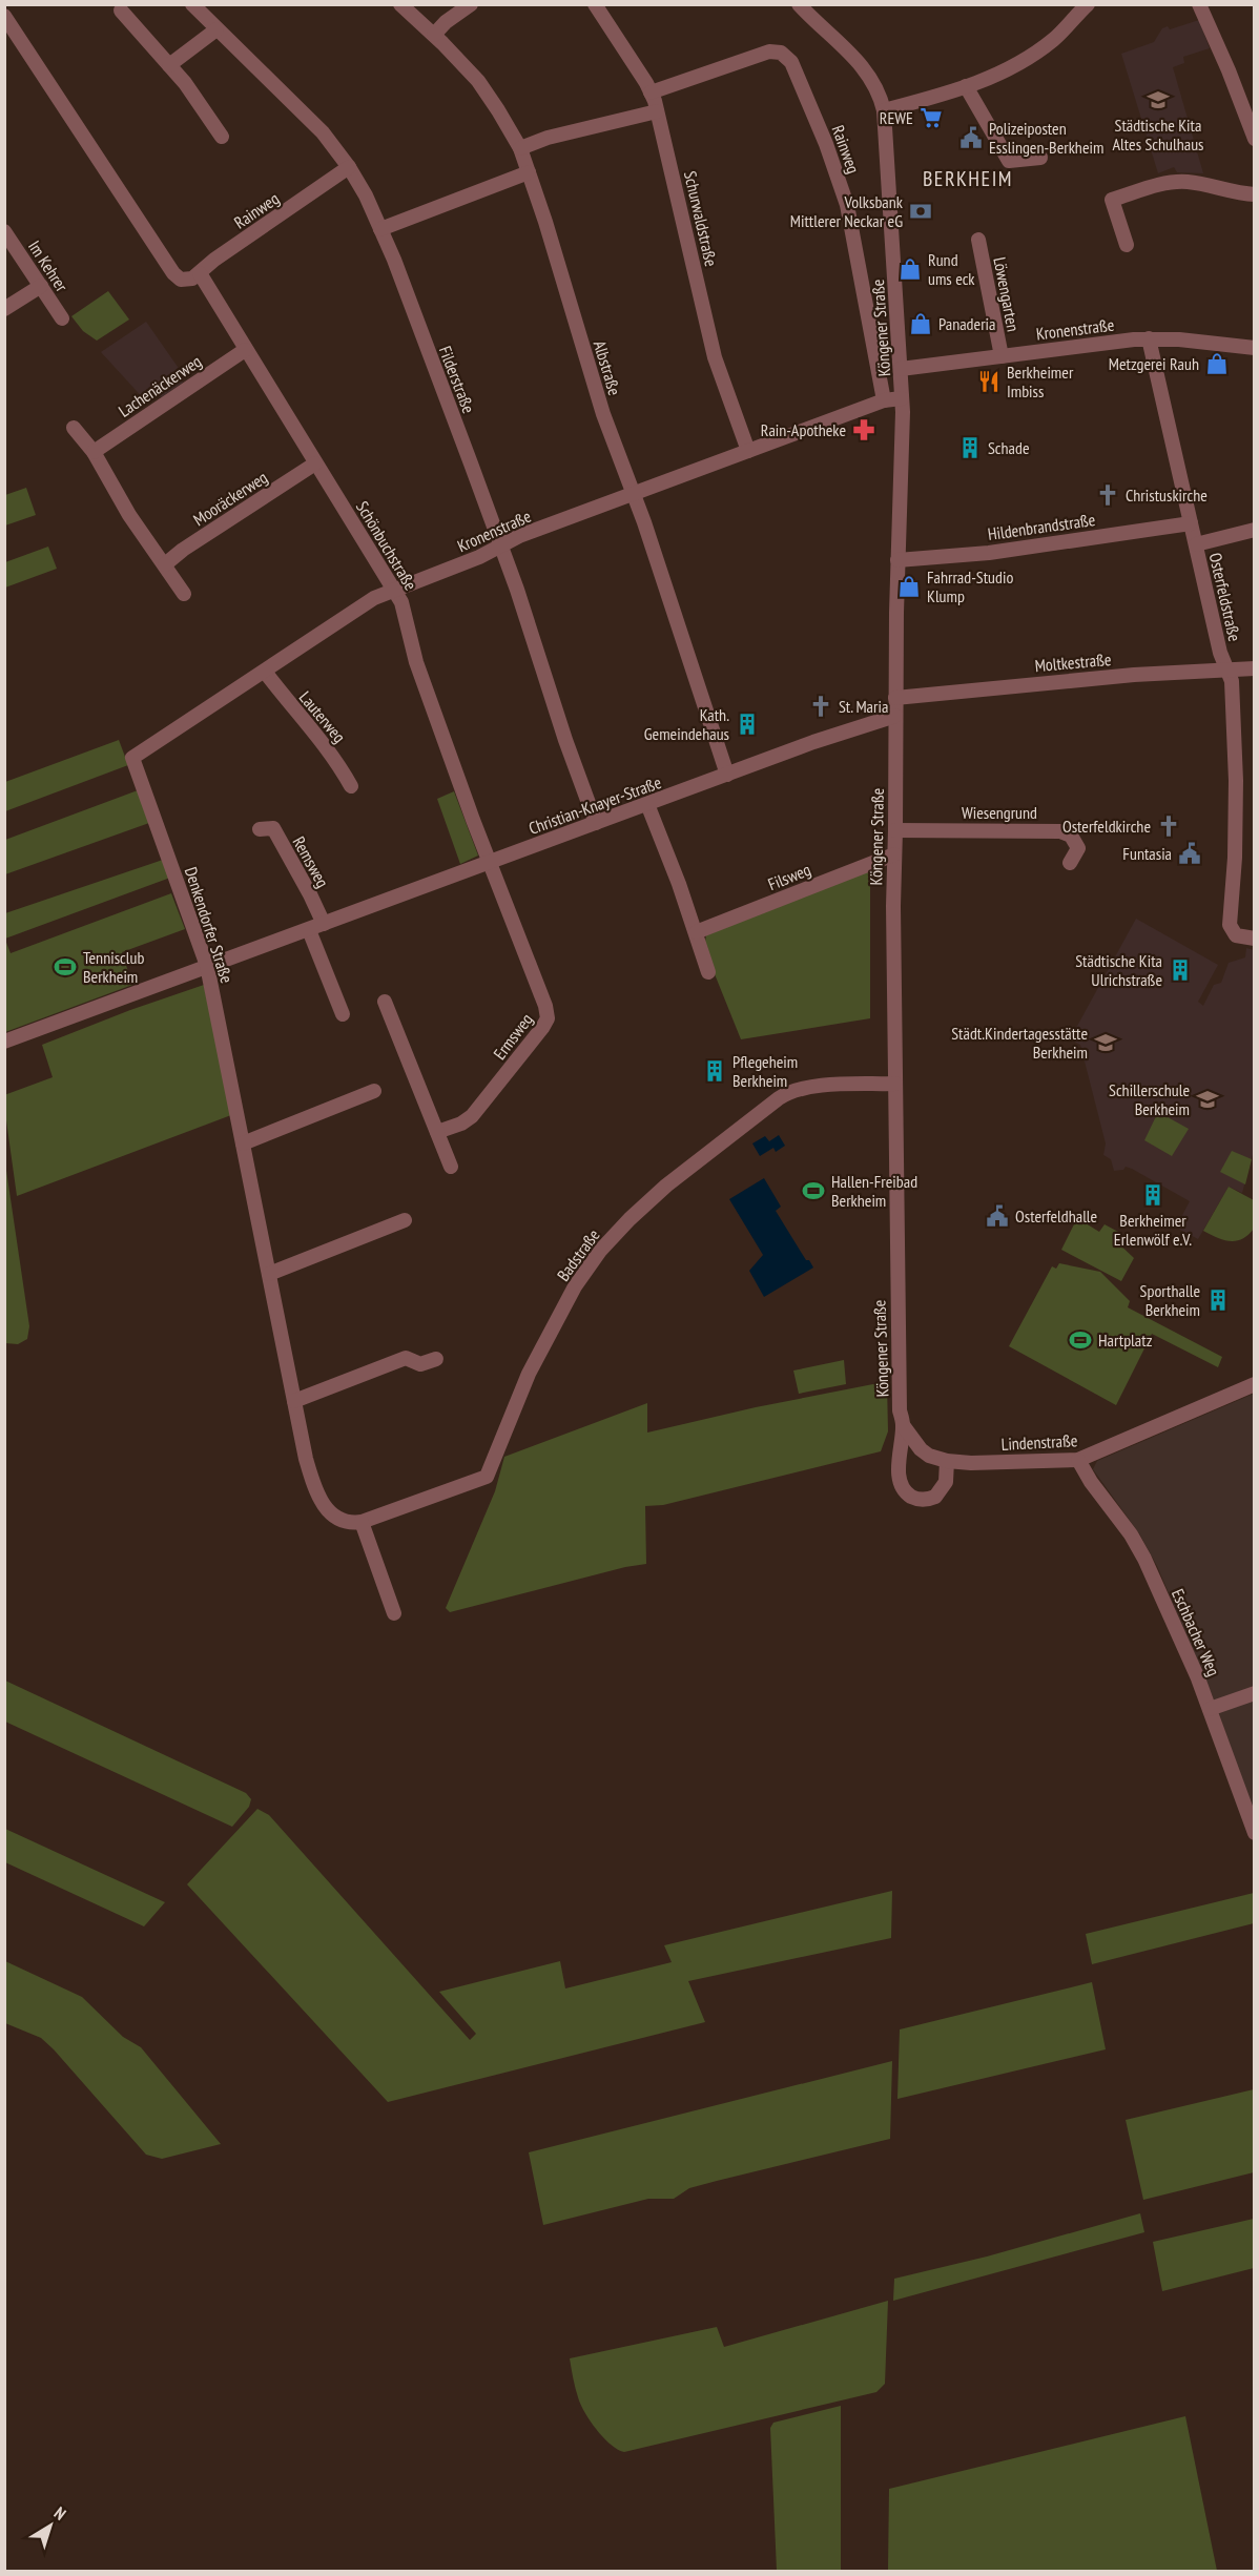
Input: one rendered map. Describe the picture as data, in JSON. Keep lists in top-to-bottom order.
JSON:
{
  "streets": {
    "street": [
      "Rainweg",
      "Schurwaldstraße",
      "Im Kehrer",
      "Löwengarten",
      "Köngener Straße",
      "Kronenstraße",
      "Albstraße",
      "Filderstraße",
      "Lachenäckerweg",
      "Mooräckerweg",
      "Hildenbrandstraße",
      "Schönbuchstraße",
      "Osterfeldstraße",
      "Moltkestraße",
      "Lauterweg",
      "Christian-Knayer-Straße",
      "Wiesengrund",
      "Remsweg",
      "Filsweg",
      "Denkendorfer Straße",
      "Ermsweg",
      "Badstraße",
      "Lindenstraße",
      "Eschbacher Weg"
    ]
  },
  "crossings": [
    ["Rainweg", "Schurwaldstraße"],
    ["Rainweg", "Kronenstraße"],
    ["Rainweg", "Filderstraße"],
    ["Rainweg", "Schönbuchstraße"],
    ["Schurwaldstraße", "Kronenstraße"],
    ["Löwengarten", "Kronenstraße"],
    ["Köngener Straße", "Kronenstraße"],
    ["Köngener Straße", "Hildenbrandstraße"],
    ["Köngener Straße", "Moltkestraße"],
    ["Köngener Straße", "Christian-Knayer-Straße"],
    ["Köngener Straße", "Wiesengrund"],
    ["Köngener Straße", "Filsweg"],
    ["Köngener Straße", "Badstraße"],
    ["Köngener Straße", "Lindenstraße"],
    ["Kronenstraße", "Albstraße"],
    ["Kronenstraße", "Filderstraße"],
    ["Kronenstraße", "Schönbuchstraße"],
    ["Kronenstraße", "Osterfeldstraße"],
    ["Kronenstraße", "Lauterweg"],
    ["Kronenstraße", "Denkendorfer Straße"],
    ["Albstraße", "Christian-Knayer-Straße"],
    ["Filderstraße", "Christian-Knayer-Straße"],
    ["Lachenäckerweg", "Schönbuchstraße"],
    ["Mooräckerweg", "Schönbuchstraße"],
    ["Hildenbrandstraße", "Osterfeldstraße"],
    ["Schönbuchstraße", "Christian-Knayer-Straße"],
    ["Schönbuchstraße", "Ermsweg"],
    ["Osterfeldstraße", "Moltkestraße"],
    ["Christian-Knayer-Straße", "Remsweg"],
    ["Christian-Knayer-Straße", "Denkendorfer Straße"],
    ["Christian-Knayer-Straße", "Ermsweg"],
    ["Denkendorfer Straße", "Badstraße"],
    ["Lindenstraße", "Eschbacher Weg"]
  ],
  "districts": ["BERKHEIM"],
  "places": {
    "school or university": ["Städtische Kita Altes Schulhaus", "Städt.Kindertagesstätte Berkheim", "Schillerschule Berkheim"],
    "supermarket": ["REWE"],
    "public building": ["Polizeiposten Esslingen-Berkheim", "Funtasia", "Osterfeldhalle"],
    "bank": ["Volksbank Mittlerer Neckar eG"],
    "shop": [
      "Rund ums eck",
      "Panaderia",
      "Metzgerei Rauh",
      "Fahrrad-Studio Klump"
    ],
    "restaurant": ["Berkheimer Imbiss"],
    "pharmacy": ["Rain-Apotheke"],
    "building": [
      "Schade",
      "Kath. Gemeindehaus",
      "Städtische Kita Ulrichstraße",
      "Pflegeheim Berkheim",
      "Berkheimer Erlenwölf e.V.",
      "Sporthalle Berkheim"
    ],
    "church": ["Christuskirche", "St. Maria", "Osterfeldkirche"],
    "sports": ["Tennisclub Berkheim", "Hallen-Freibad Berkheim", "Hartplatz"]
  },
  "north": "top right"
}
